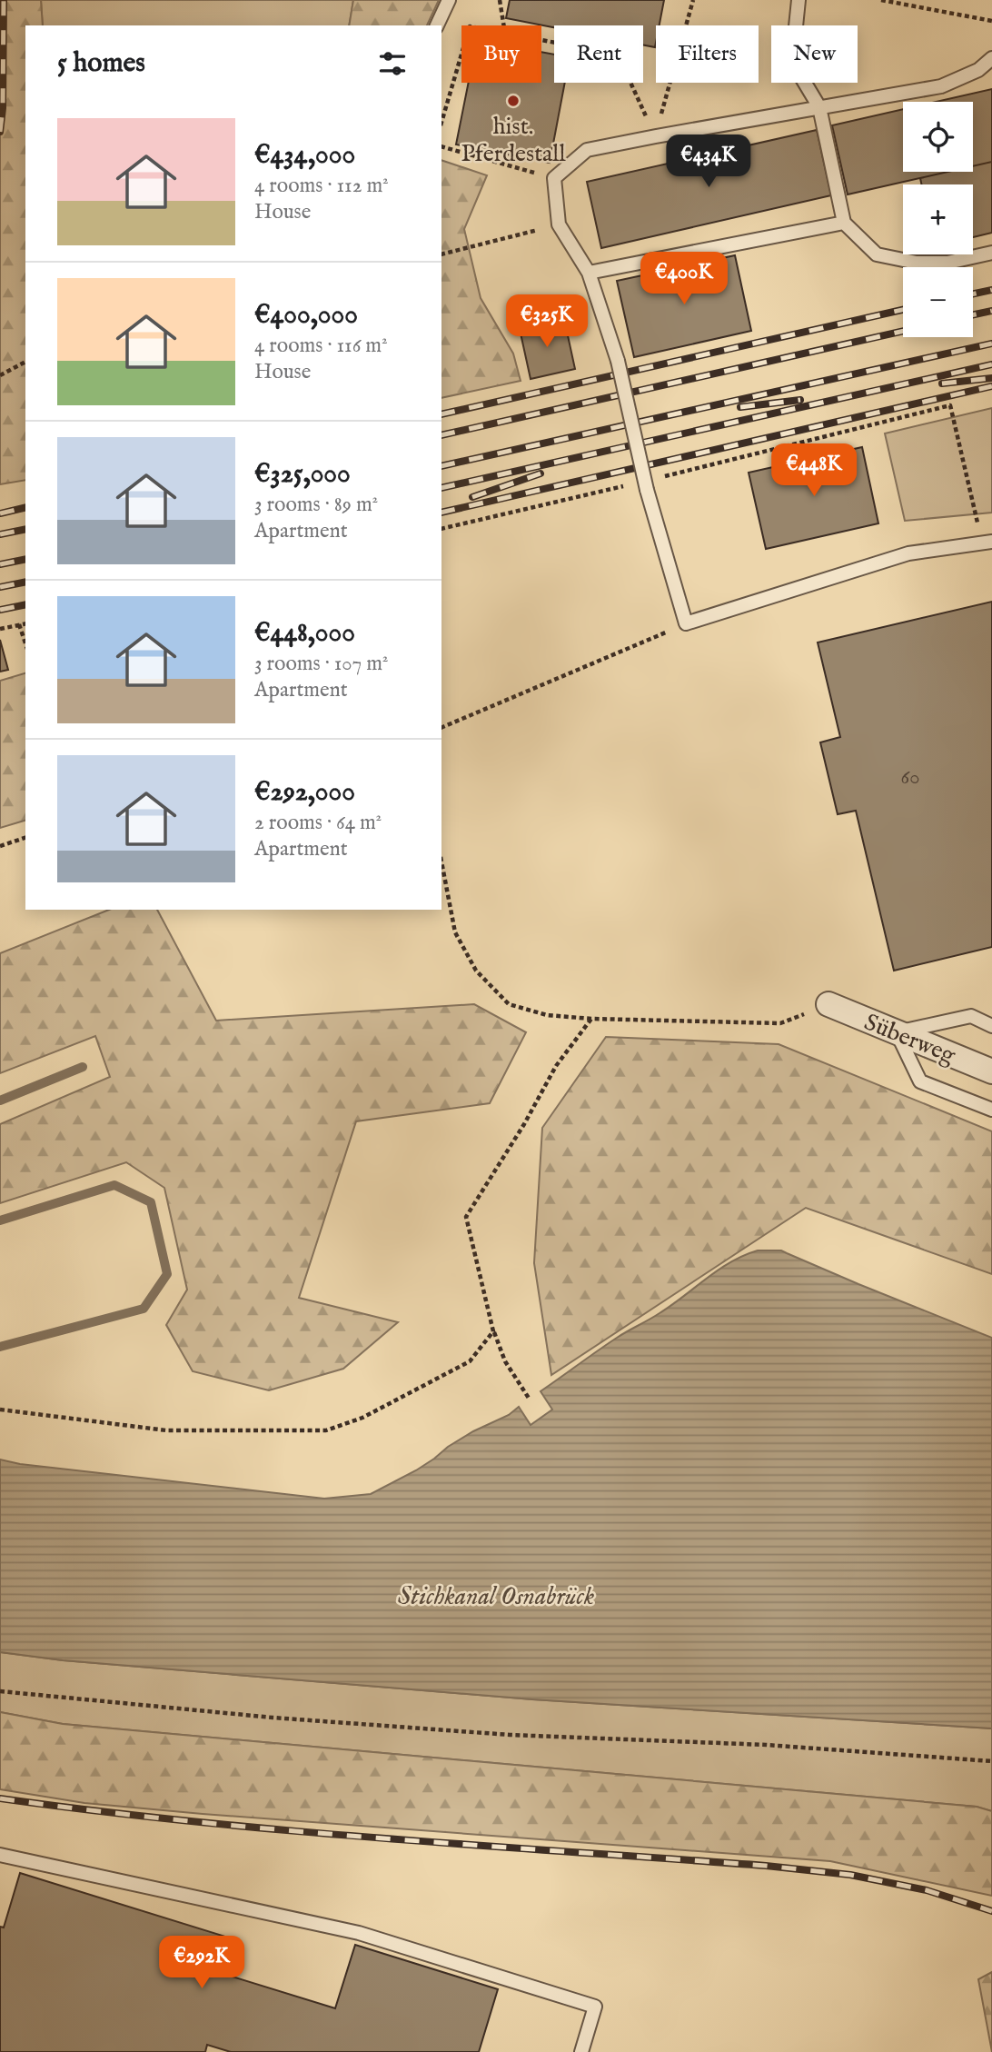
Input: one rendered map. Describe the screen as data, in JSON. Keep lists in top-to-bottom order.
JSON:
{
  "streets": {
    "street": ["Süberweg"]
  },
  "water": ["Stichkanal Osnabrück"],
  "places": ["hist. Pferdestall"],
  "house_numbers": ["60"],
  "page": {
    "chip": [
      "Buy",
      "Rent",
      "Filters",
      "New"
    ],
    "heading": "5 homes",
    "map_buttons": ["+", "−"],
    "list": [
      {
        "name": "€434,000",
        "note": "4 rooms · 112 m² · House"
      },
      {
        "name": "€400,000",
        "note": "4 rooms · 116 m² · House"
      },
      {
        "name": "€325,000",
        "note": "3 rooms · 89 m² · Apartment"
      },
      {
        "name": "€448,000",
        "note": "3 rooms · 107 m² · Apartment"
      },
      {
        "name": "€292,000",
        "note": "2 rooms · 64 m² · Apartment"
      }
    ],
    "price": [
      "€434K",
      "€400K",
      "€325K",
      "€448K",
      "€292K"
    ]
  }
}
